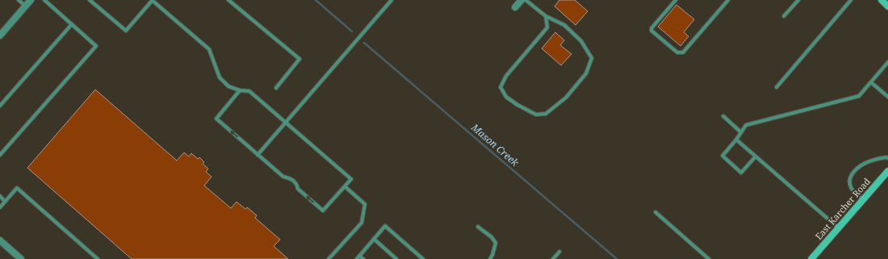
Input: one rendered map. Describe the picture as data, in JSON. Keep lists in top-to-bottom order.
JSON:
{
  "streets": {
    "main road": ["East Karcher Road"]
  },
  "water": ["Mason Creek"]
}
